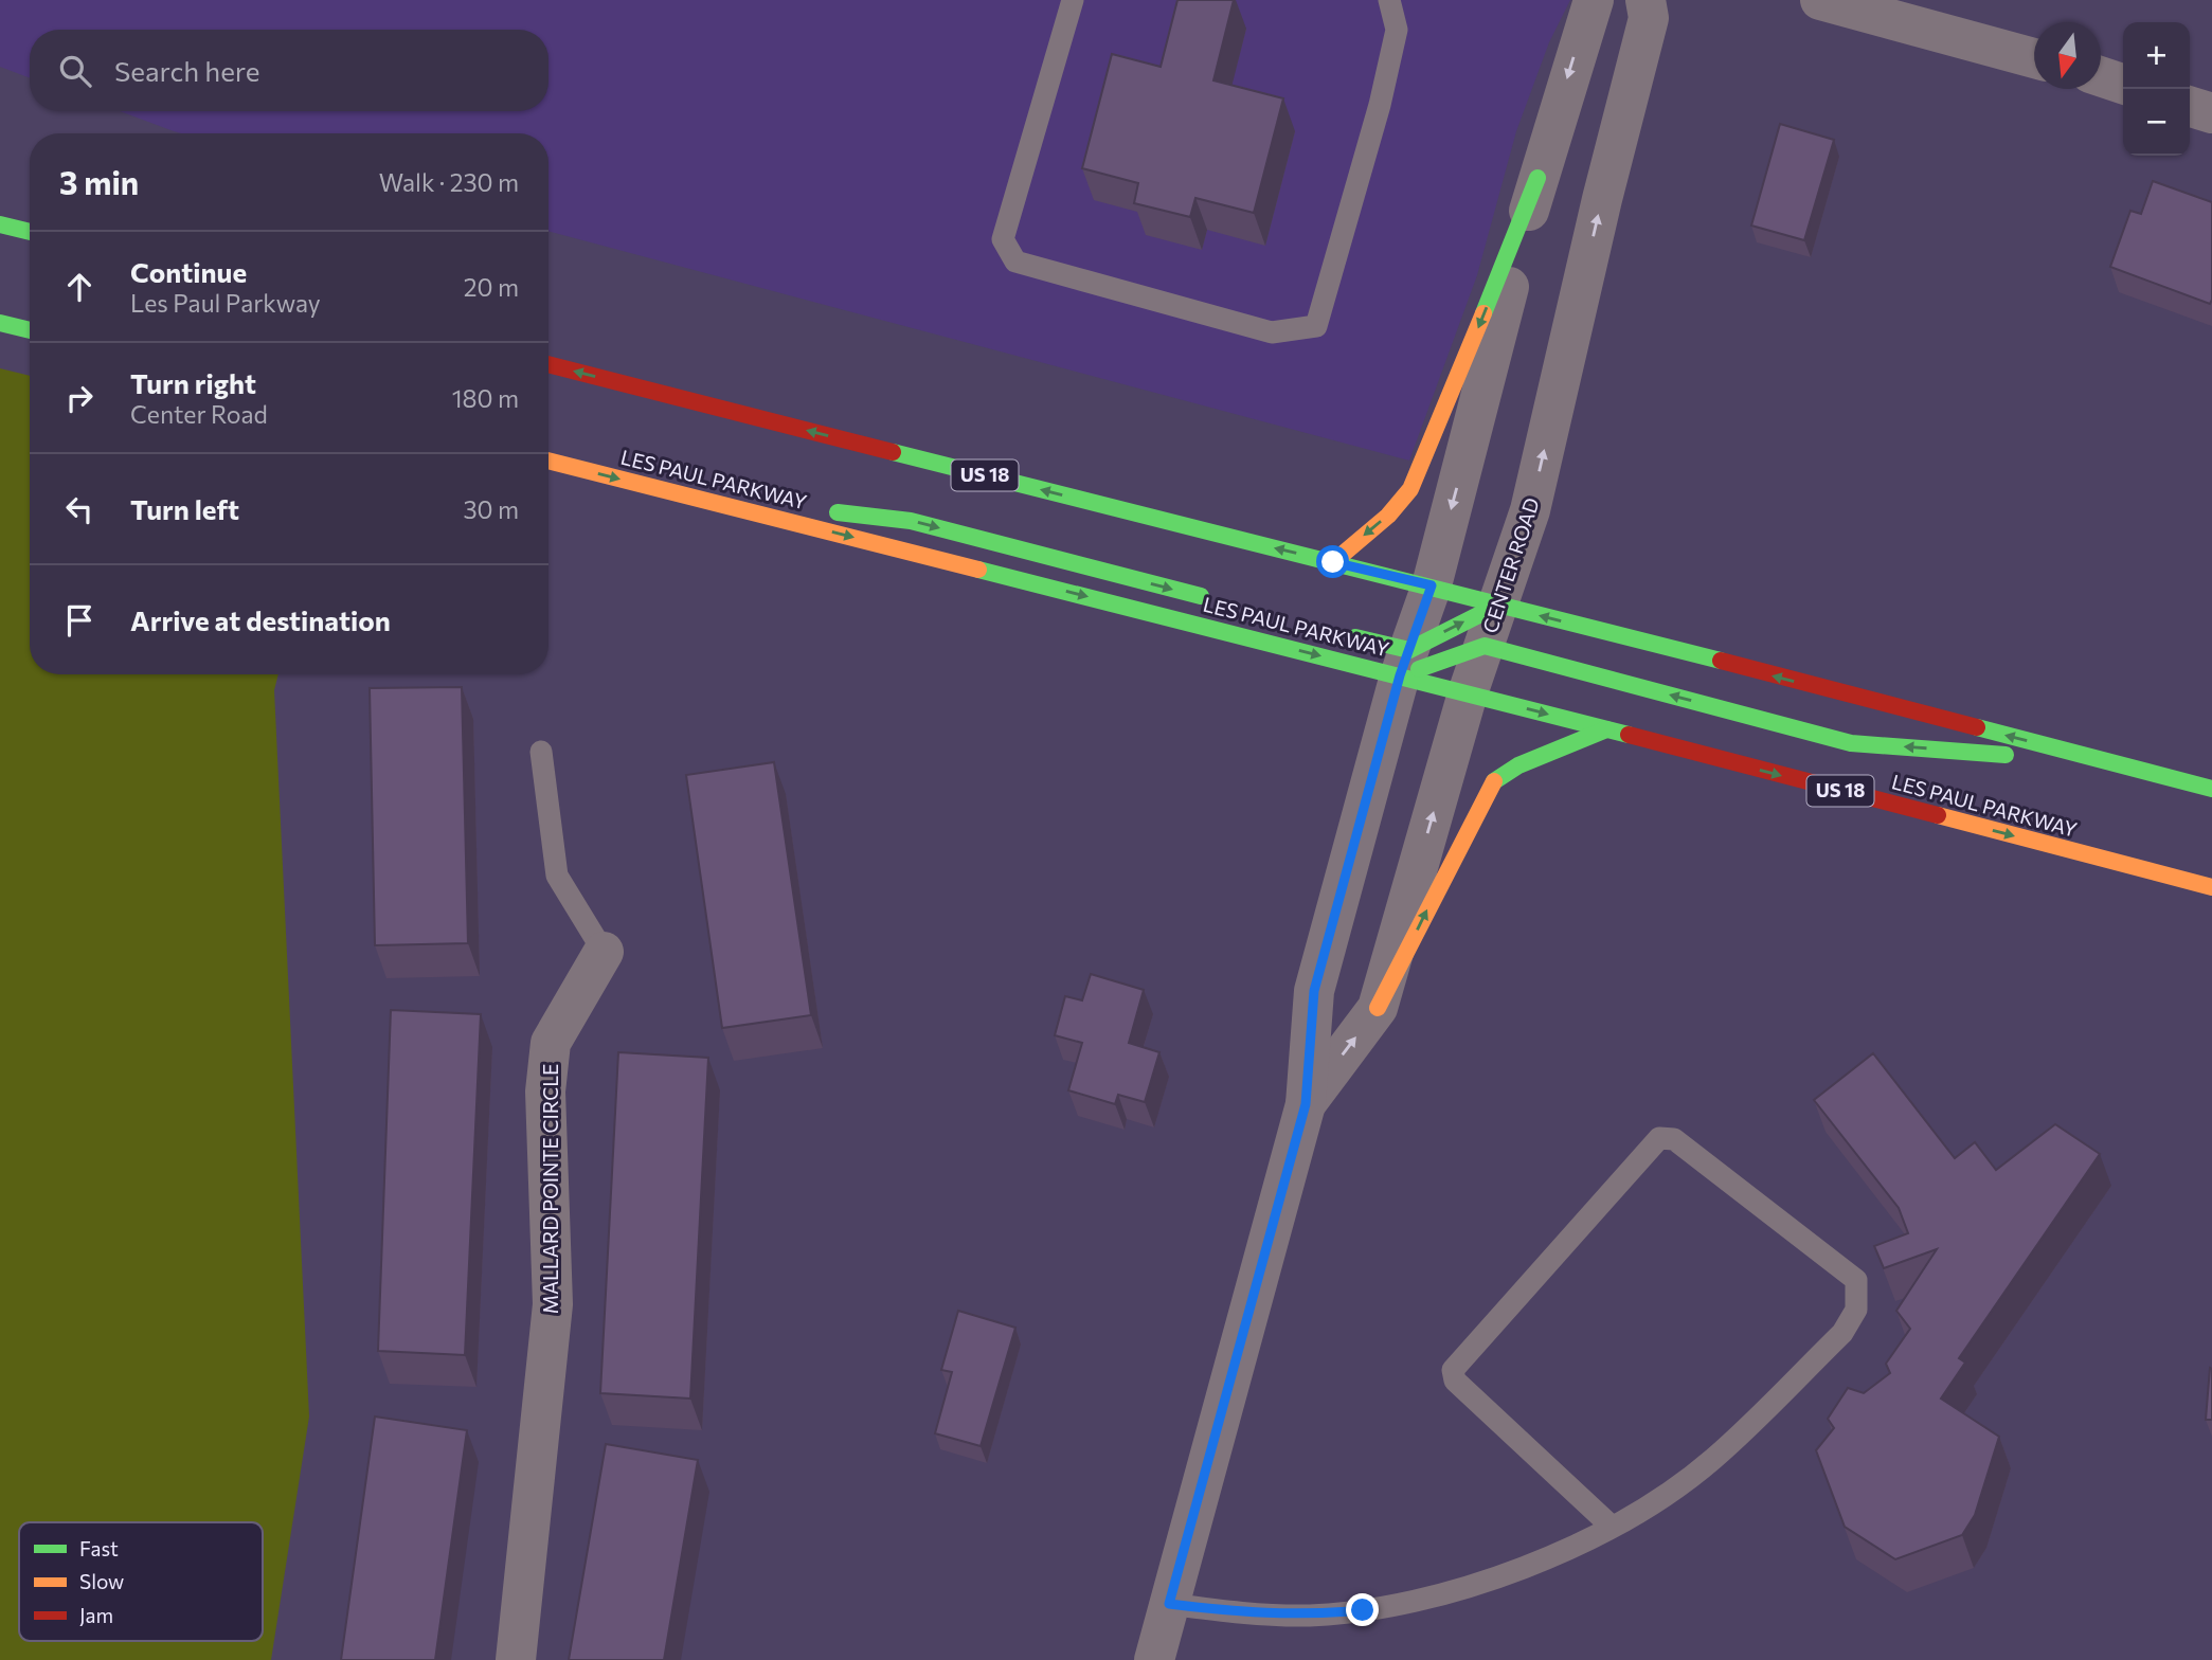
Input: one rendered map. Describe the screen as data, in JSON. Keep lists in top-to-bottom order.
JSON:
{
  "streets": {
    "main road": ["US 18", "LES PAUL PARKWAY"],
    "street": ["CENTER ROAD", "MALLARD POINTE CIRCLE"]
  },
  "crossings": [
    ["US 18", "CENTER ROAD"],
    ["LES PAUL PARKWAY", "CENTER ROAD"]
  ],
  "legend": ["Fast", "Slow", "Jam"],
  "north": "bottom",
  "page": {
    "map_buttons": ["+", "−"],
    "search": "Search here",
    "heading": ["3 min", "Walk · 230 m"],
    "list": [
      ["Continue", "Les Paul Parkway", "20 m"],
      ["Turn right", "Center Road", "180 m"],
      ["Turn left", "30 m"],
      "Arrive at destination"
    ]
  }
}
